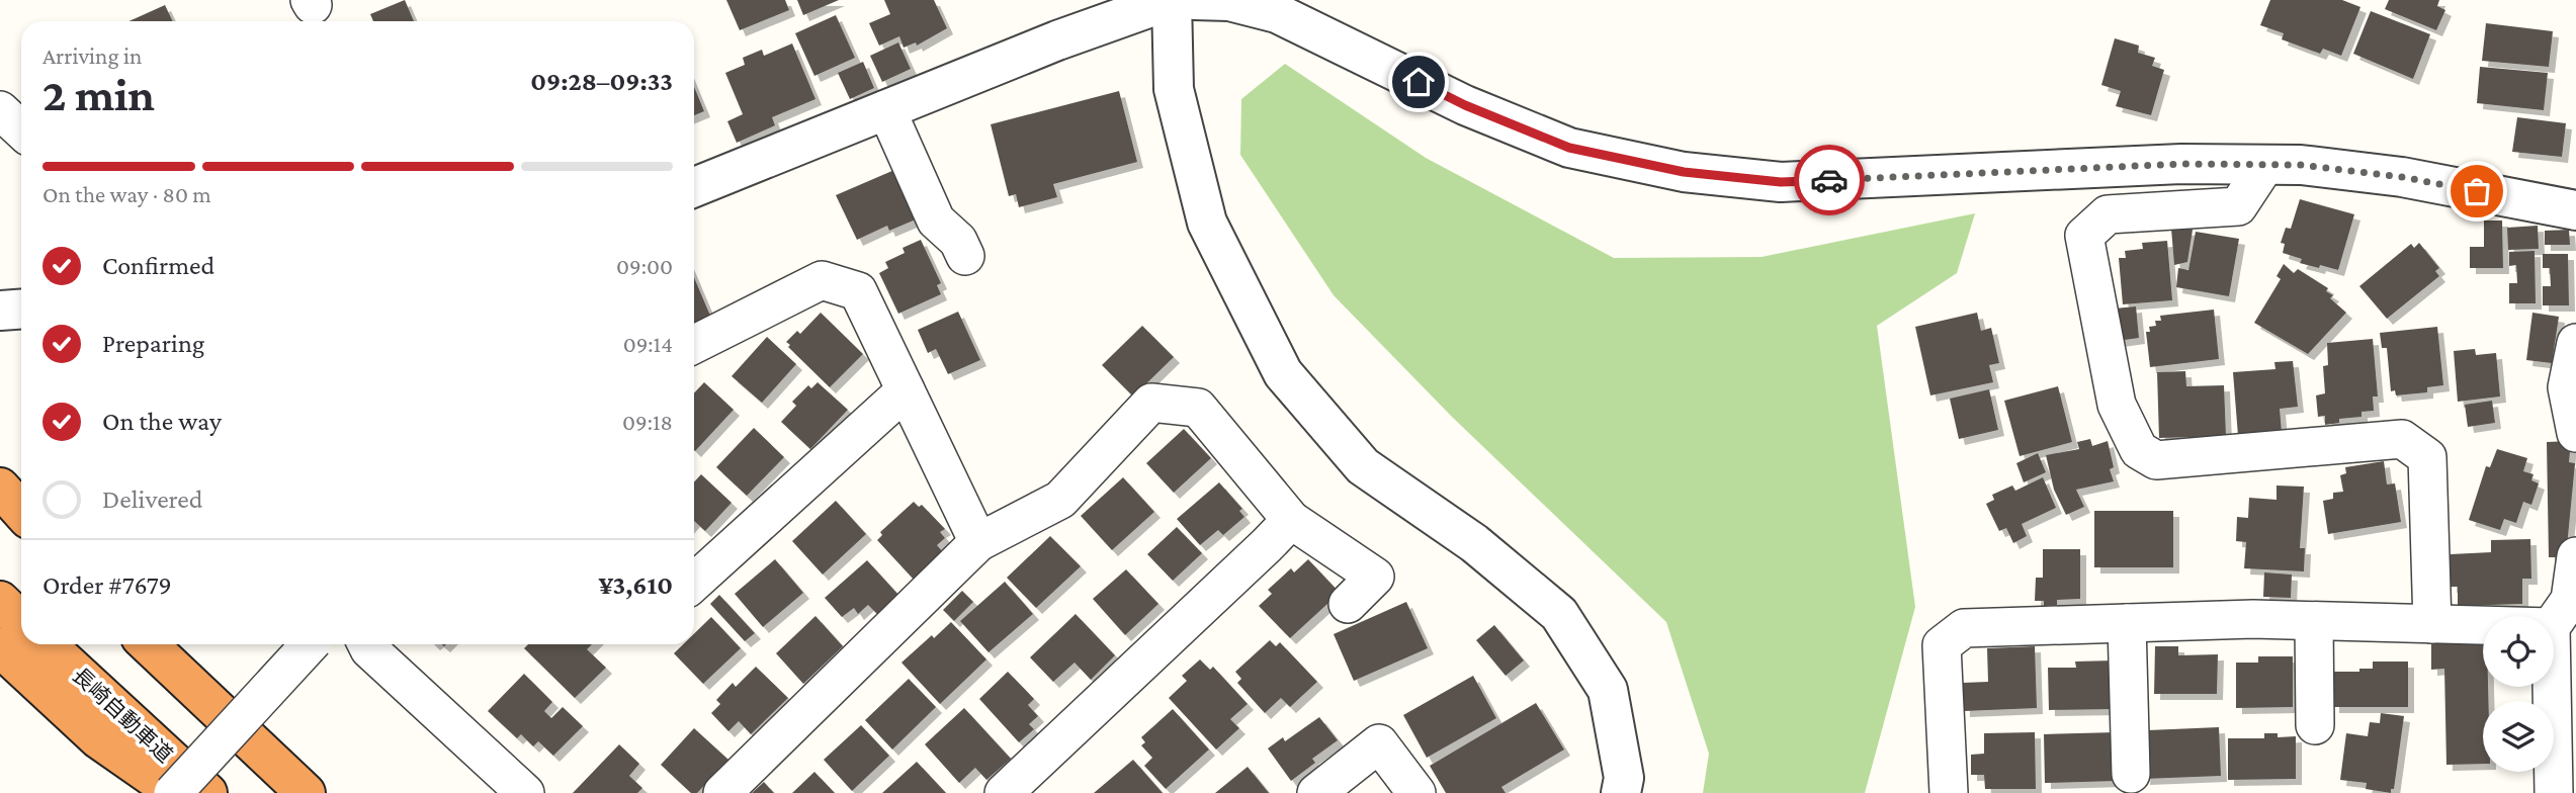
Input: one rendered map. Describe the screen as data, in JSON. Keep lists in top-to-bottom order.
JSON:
{
  "streets": {
    "highway": ["長崎自動車道"]
  },
  "page": {
    "heading": ["2 min", "Arriving in", "09:28–09:33"],
    "panel": ["Order #7679", "¥3,610"],
    "bar": "On the way · 80 m",
    "list": [
      ["Confirmed", "09:00"],
      ["Preparing", "09:14"],
      ["On the way", "09:18"],
      "Delivered"
    ]
  }
}
